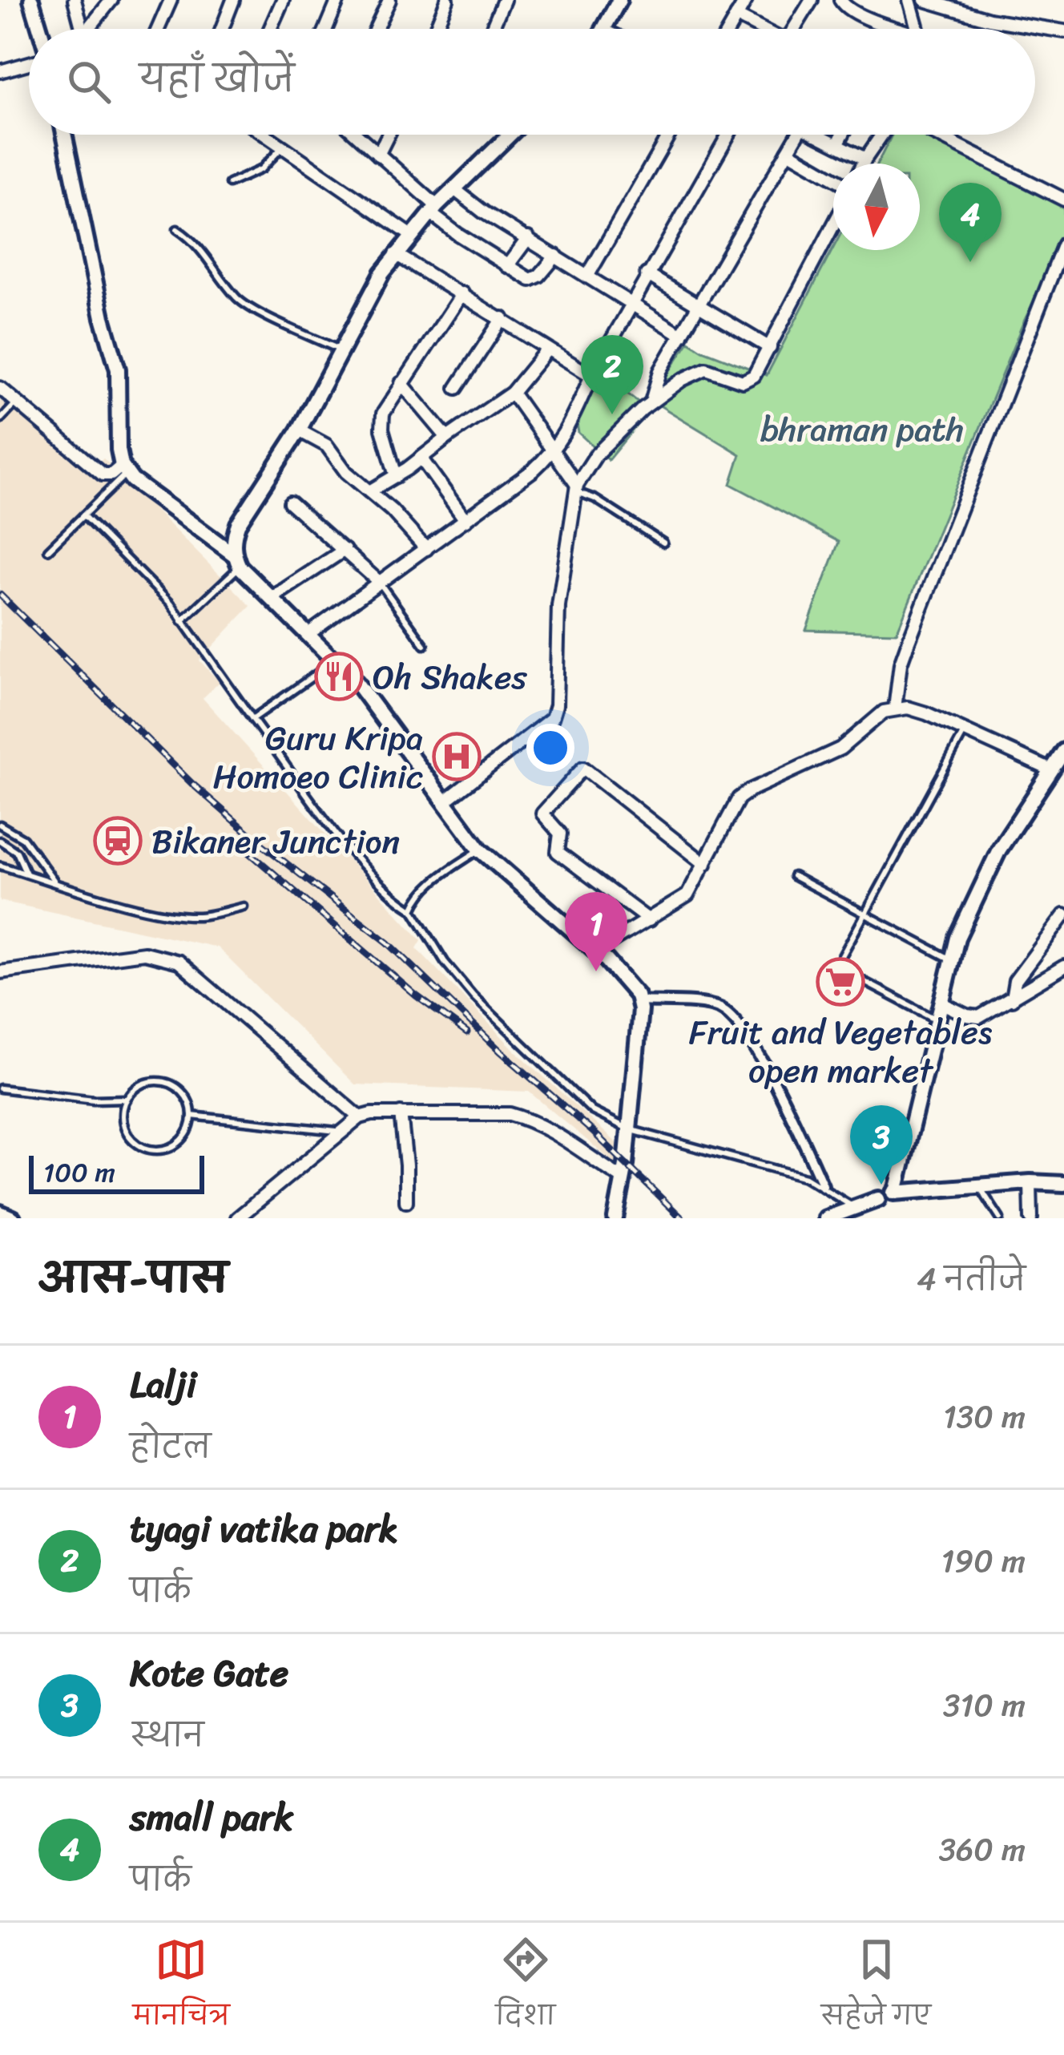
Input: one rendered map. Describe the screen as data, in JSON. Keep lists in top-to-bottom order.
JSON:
{
  "parks": ["bhraman path"],
  "places": {
    "restaurant": ["Oh Shakes"],
    "hospital": ["Guru Kripa Homoeo Clinic"],
    "station": ["Bikaner Junction"],
    "supermarket": ["Fruit and Vegetables open market"]
  },
  "scale_bar": "100 m",
  "north": "bottom",
  "page": {
    "search": "यहाँ खोजें",
    "pins": [
      "4",
      "2",
      "1",
      "3"
    ],
    "scale": "100 m",
    "heading": ["आस-पास", "4 नतीजे"],
    "list": [
      {
        "mark": "1",
        "name": "Lalji",
        "note": "होटल",
        "value": "130 m"
      },
      {
        "mark": "2",
        "name": "tyagi vatika park",
        "note": "पार्क",
        "value": "190 m"
      },
      {
        "mark": "3",
        "name": "Kote Gate",
        "note": "स्थान",
        "value": "310 m"
      },
      {
        "mark": "4",
        "name": "small park",
        "note": "पार्क",
        "value": "360 m"
      }
    ],
    "nav": ["मानचित्र", "दिशा", "सहेजे गए"]
  }
}
